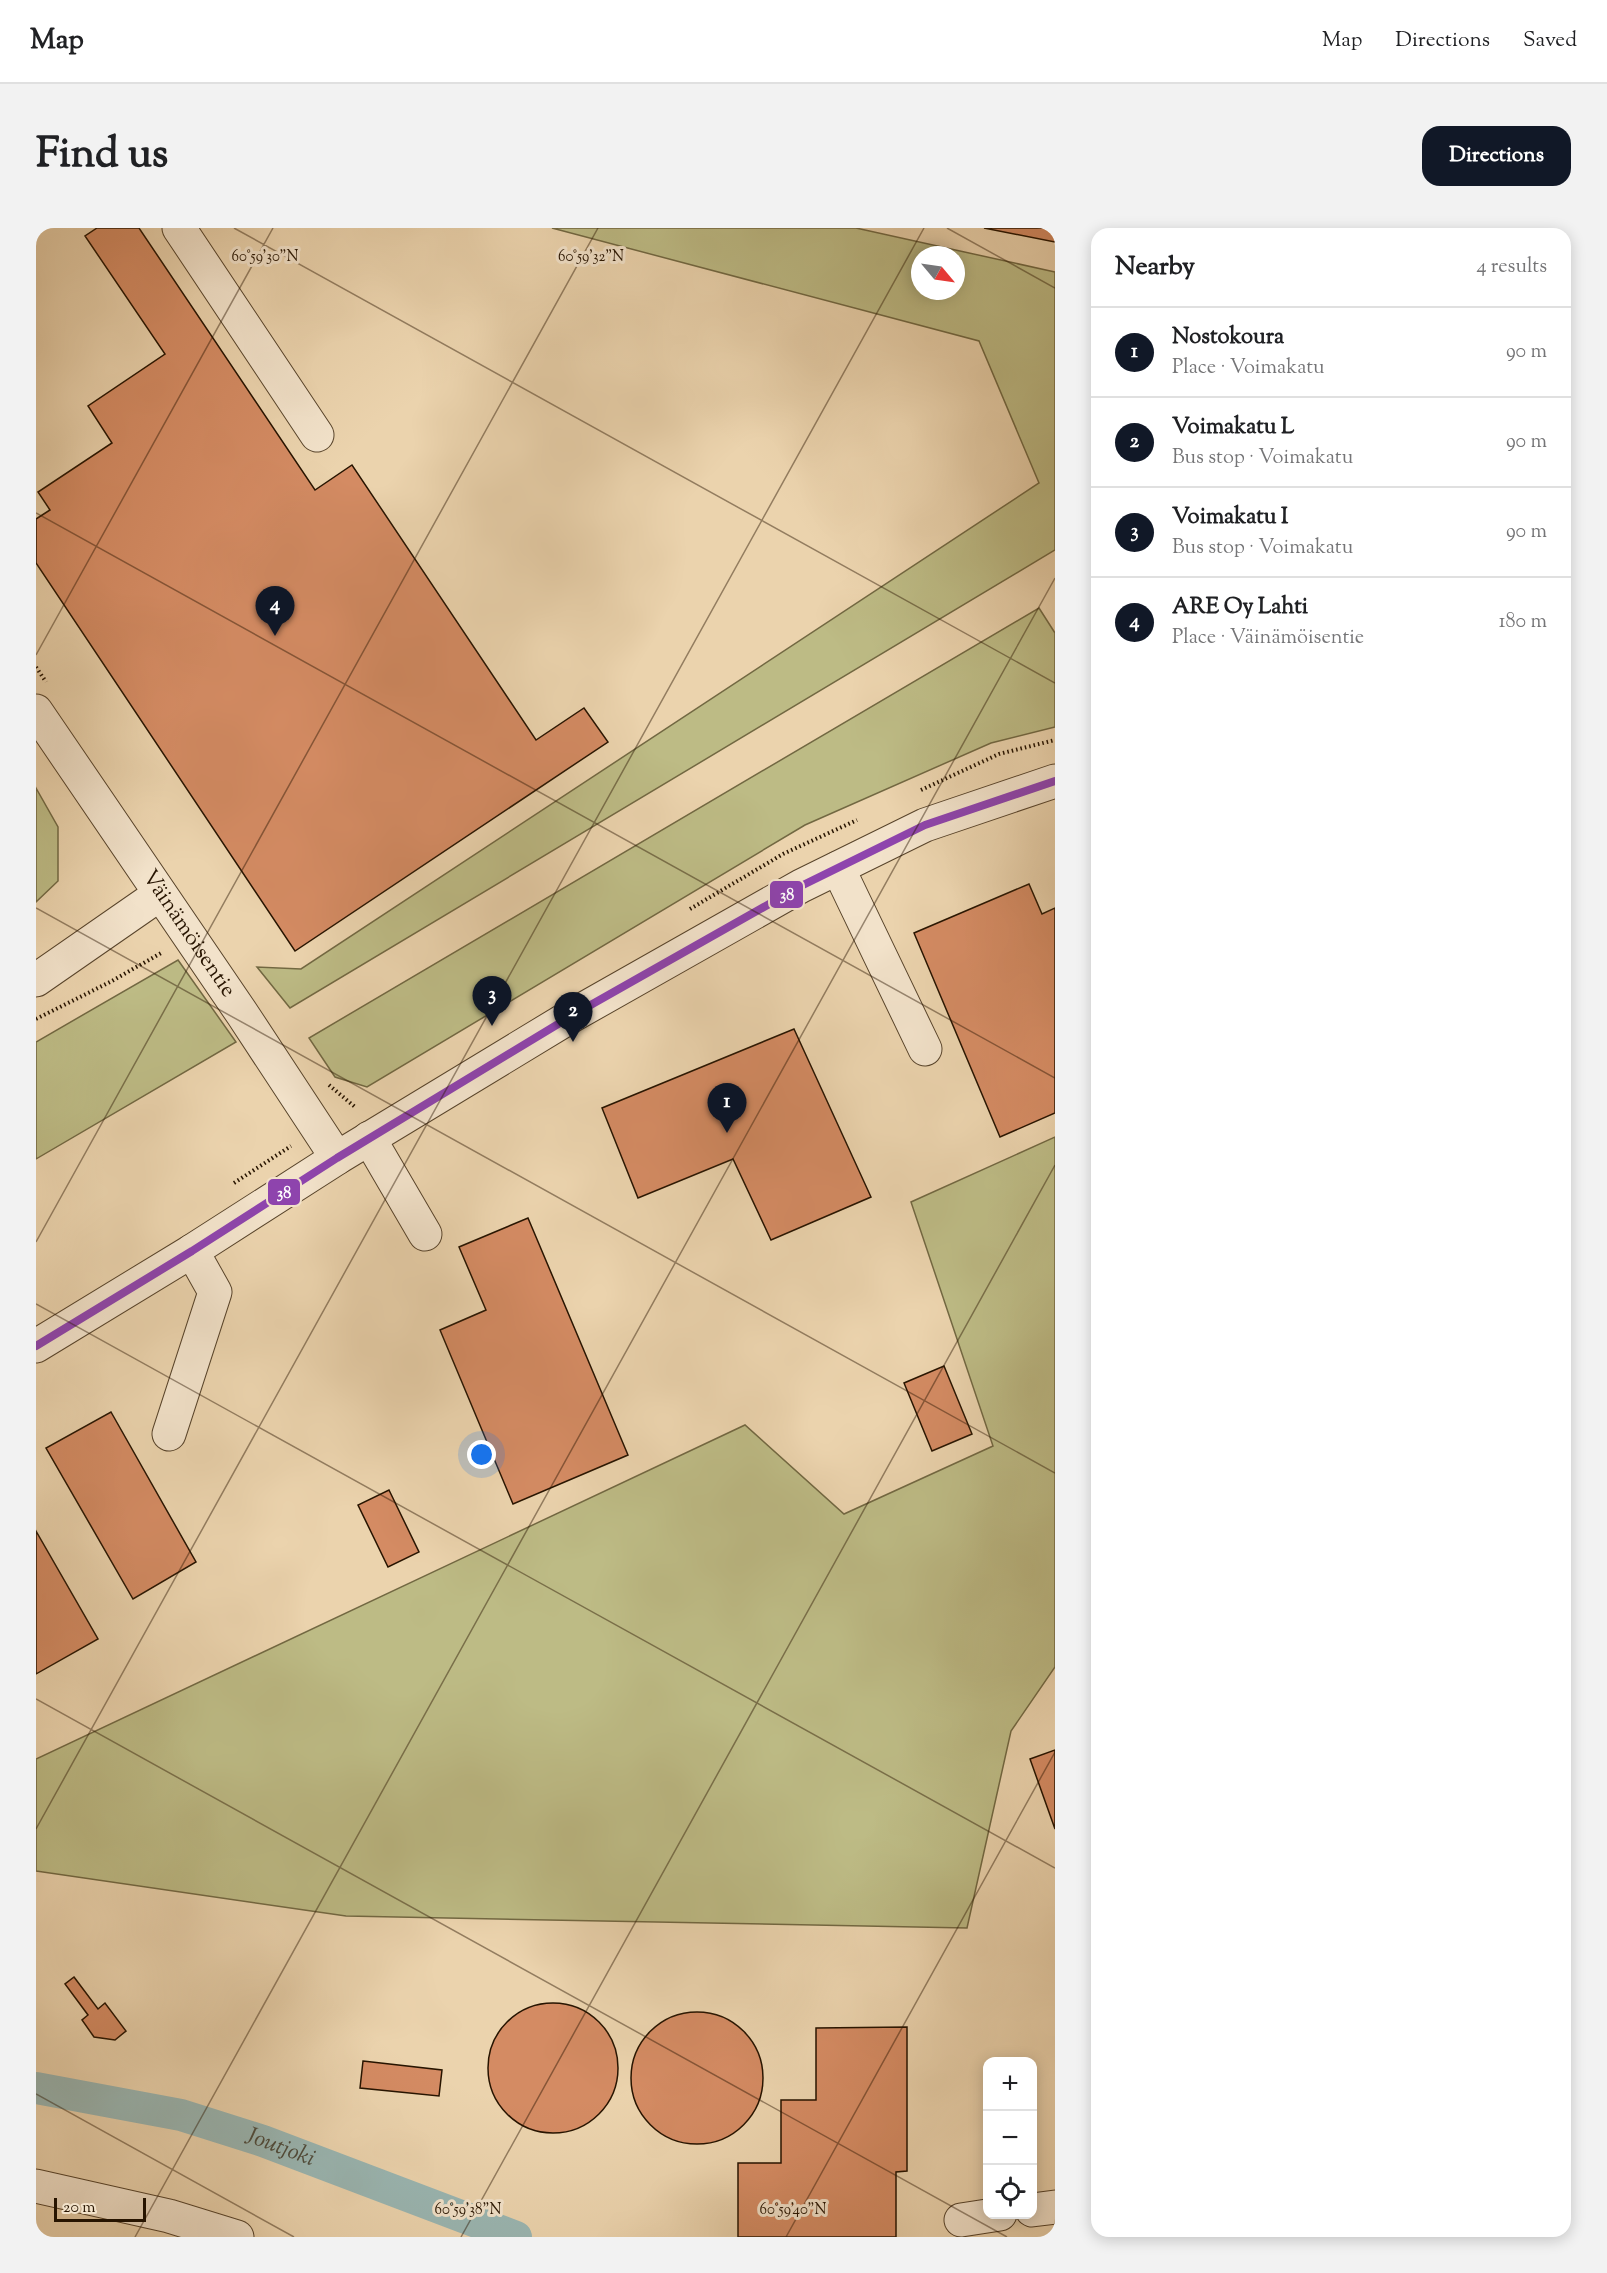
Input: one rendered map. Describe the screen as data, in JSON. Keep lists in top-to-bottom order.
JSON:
{
  "streets": {
    "street": ["Väinämöisentie"]
  },
  "water": ["Joutjoki"],
  "lines": ["transit line 38"],
  "scale_bar": "20 m",
  "north": "bottom right",
  "page": {
    "header": "Map",
    "nav": ["Map", "Directions", "Saved"],
    "title": "Find us",
    "buttons": "Directions",
    "heading": ["Nearby", "4 results"],
    "list": [
      {
        "mark": "1",
        "name": "Nostokoura",
        "note": "Place · Voimakatu",
        "value": "90 m"
      },
      {
        "mark": "2",
        "name": "Voimakatu L",
        "note": "Bus stop · Voimakatu",
        "value": "90 m"
      },
      {
        "mark": "3",
        "name": "Voimakatu I",
        "note": "Bus stop · Voimakatu",
        "value": "90 m"
      },
      {
        "mark": "4",
        "name": "ARE Oy Lahti",
        "note": "Place · Väinämöisentie",
        "value": "180 m"
      }
    ],
    "pins": [
      "4",
      "3",
      "2",
      "1"
    ],
    "map_buttons": ["+", "−"],
    "scale": "20 m"
  },
  "coordinates": [
    "60°59'30\"N",
    "60°59'32\"N",
    "60°59'38\"N",
    "60°59'40\"N"
  ]
}
